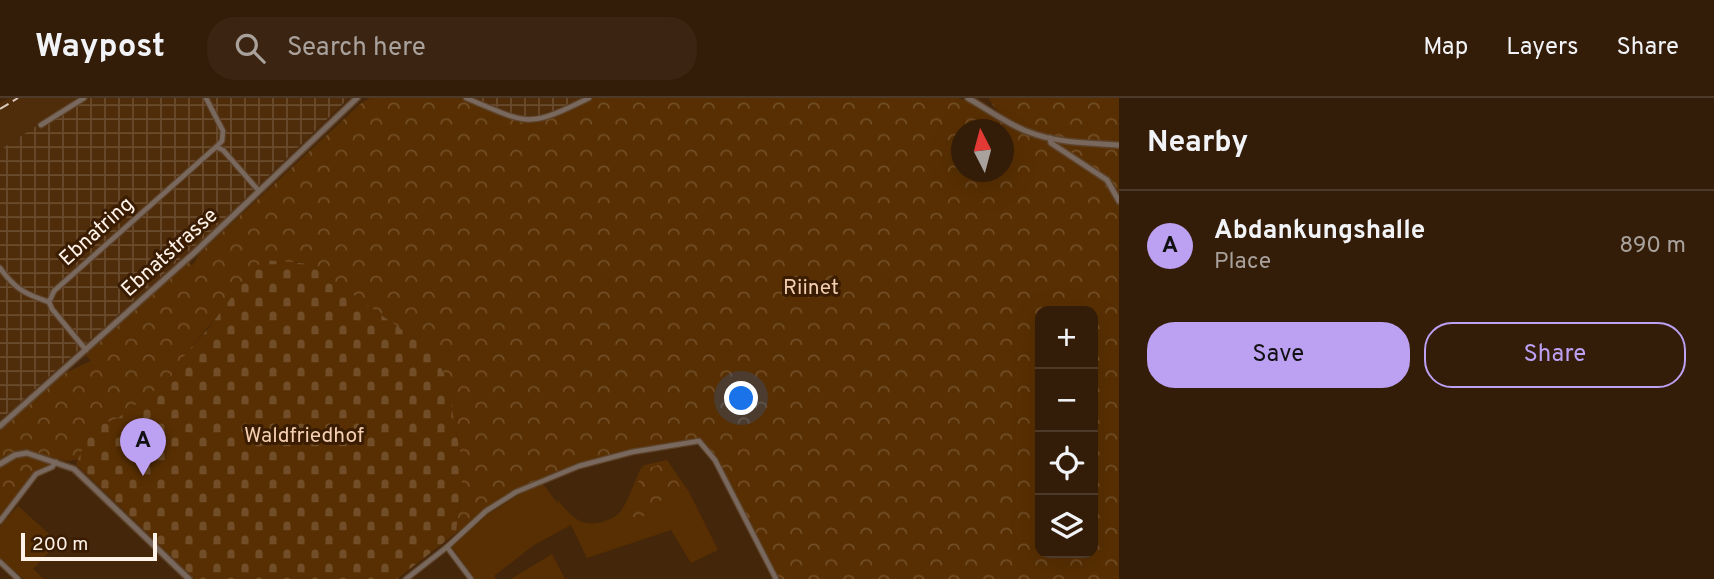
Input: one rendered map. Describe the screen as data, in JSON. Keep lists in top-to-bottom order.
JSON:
{
  "streets": {
    "street": ["Ebnatring", "Ebnatstrasse"]
  },
  "parks": ["Riinet", "Waldfriedhof"],
  "scale_bar": "200 m",
  "north": "top",
  "page": {
    "header": "Waypost",
    "search": "Search here",
    "nav": ["Map", "Layers", "Share"],
    "heading": "Nearby",
    "list": [
      {
        "mark": "A",
        "name": "Abdankungshalle",
        "note": "Place",
        "value": "890 m"
      }
    ],
    "buttons": ["Save", "Share"],
    "map_buttons": ["+", "−"],
    "pins": "A",
    "scale": "200 m"
  }
}
